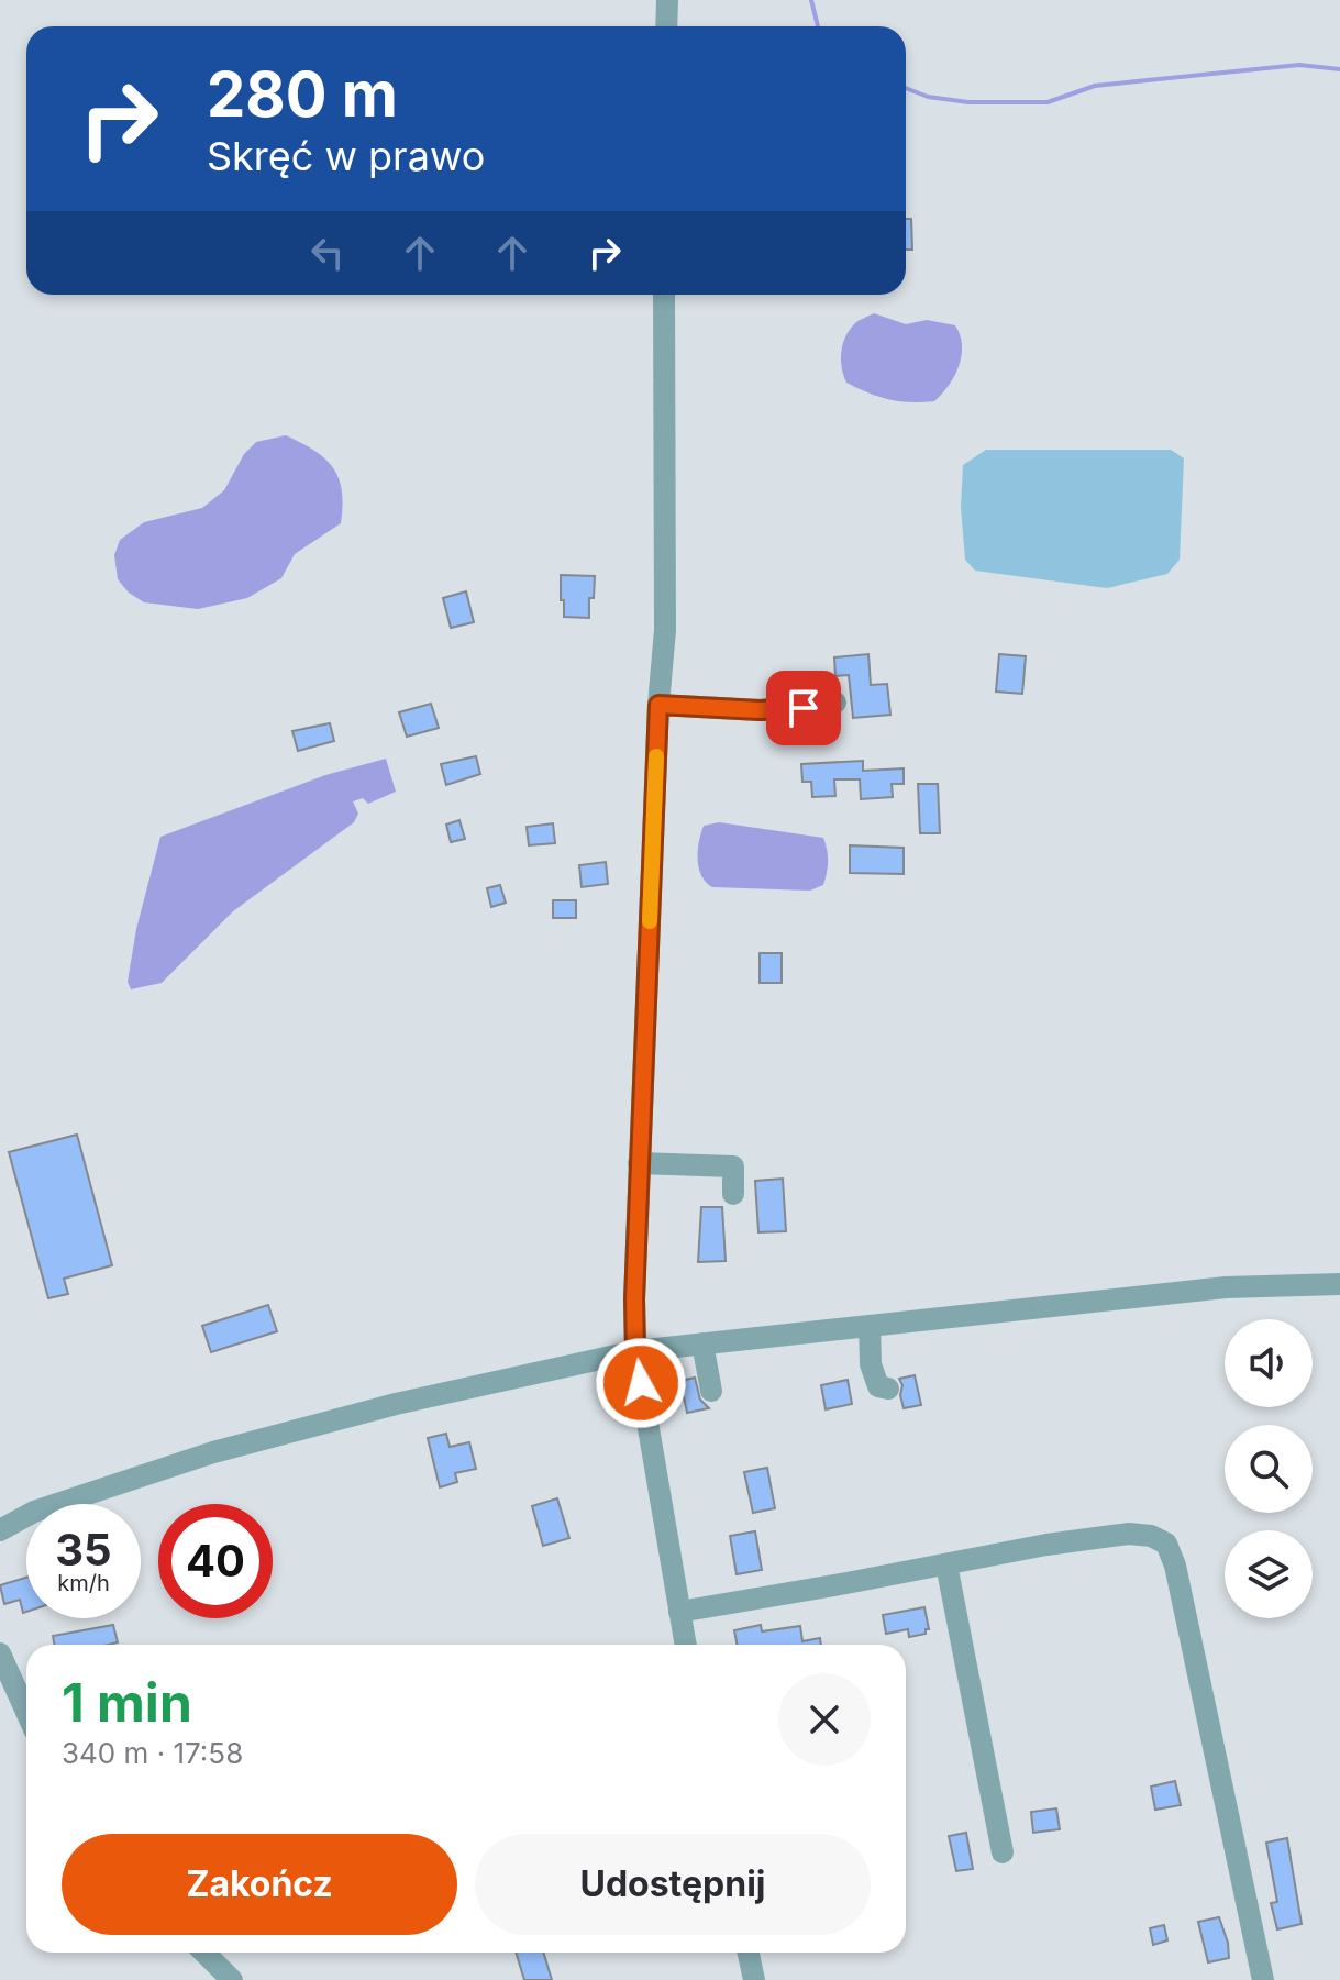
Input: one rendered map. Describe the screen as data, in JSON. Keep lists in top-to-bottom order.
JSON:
{
  "page": {
    "turn": ["280 m", "Skręć w prawo"],
    "speed": "35 km/h",
    "limit": "40",
    "heading": ["1 min", "340 m · 17:58"],
    "buttons": ["Zakończ", "Udostępnij"]
  }
}
